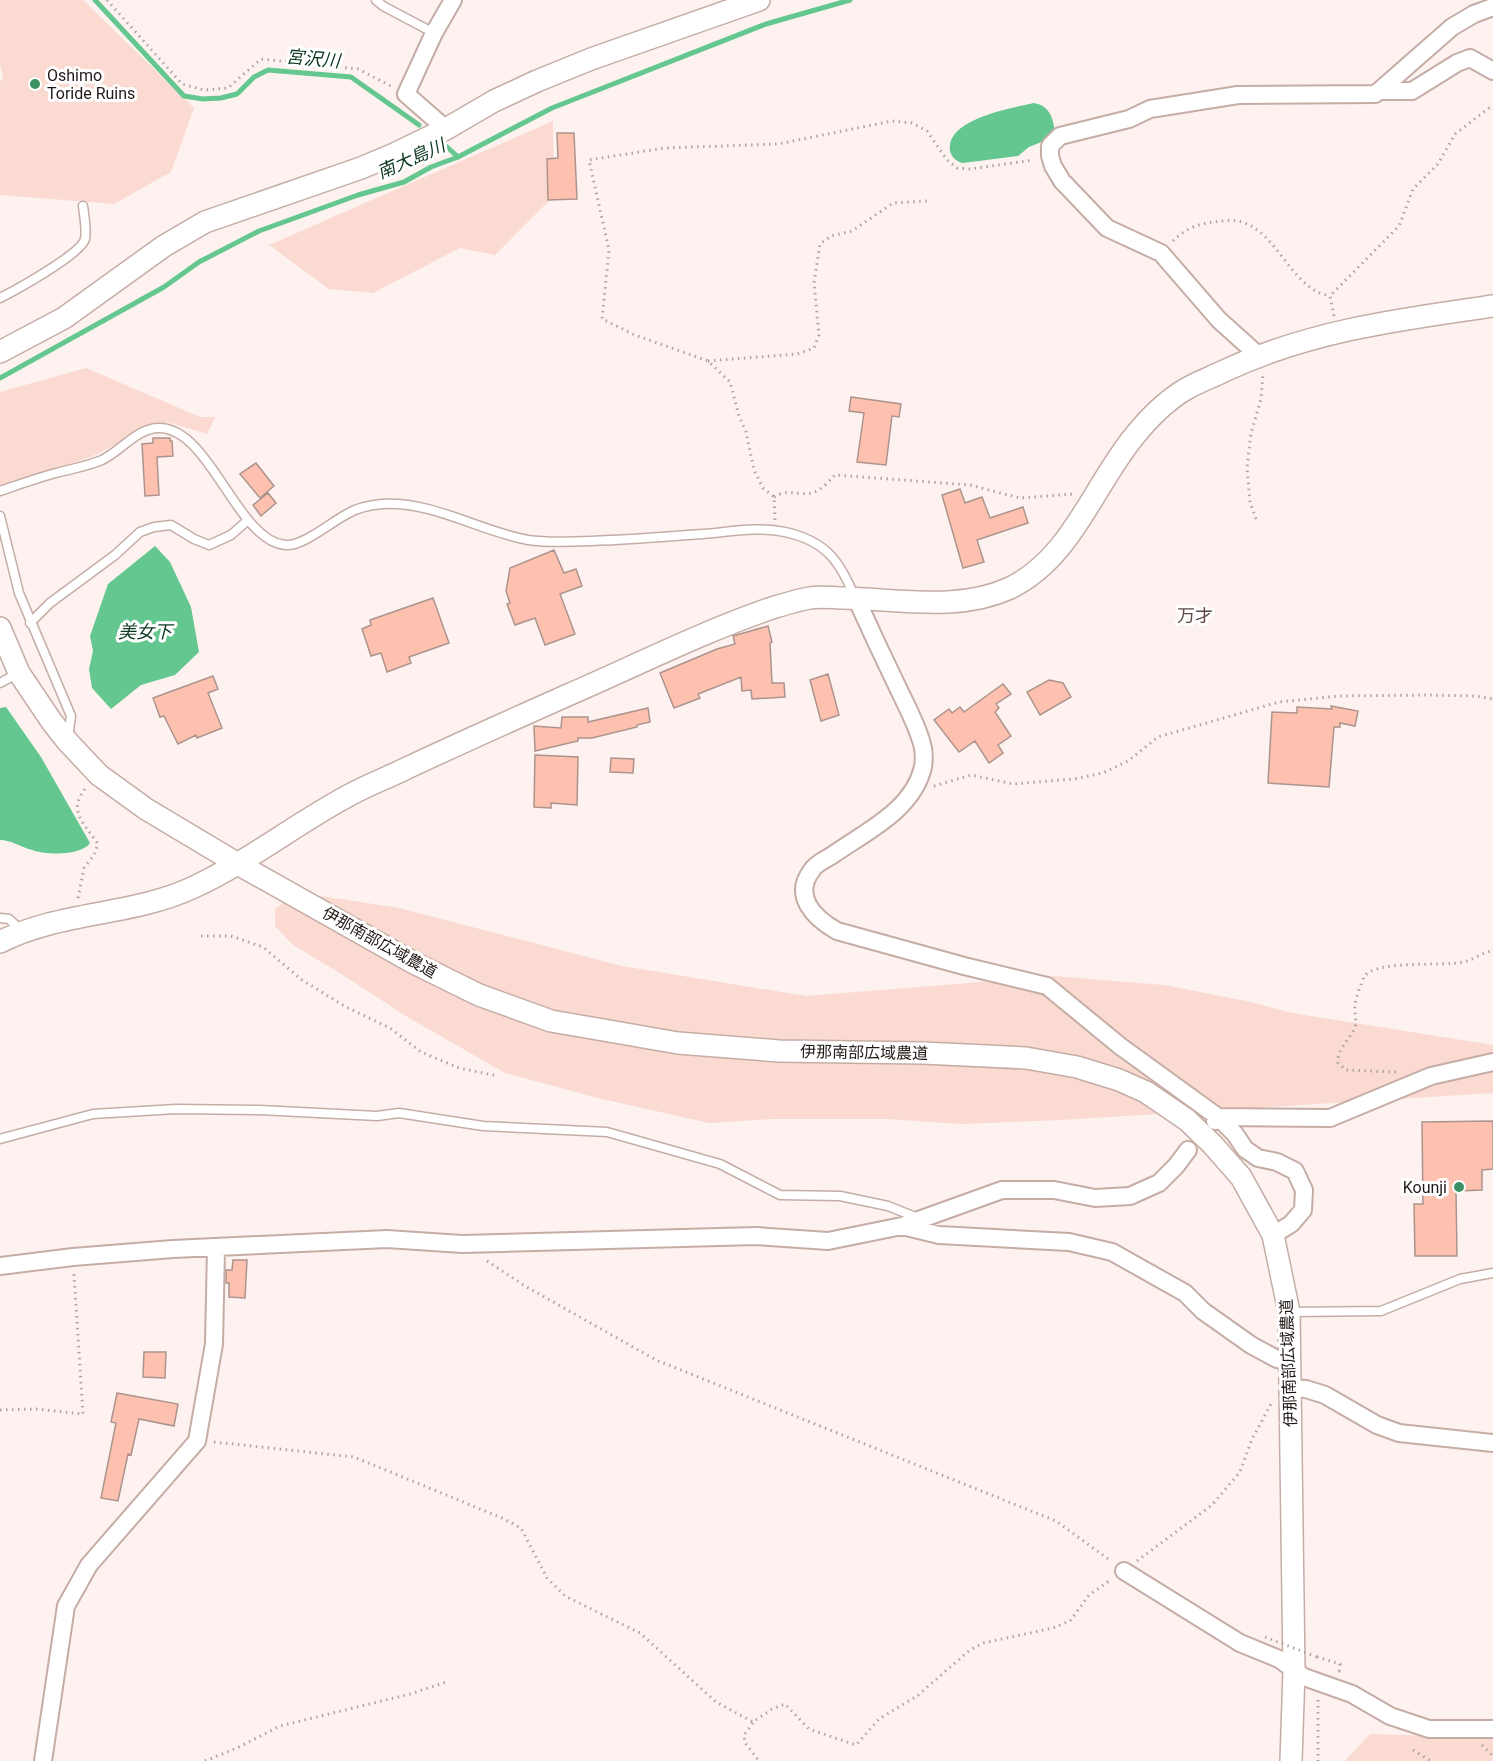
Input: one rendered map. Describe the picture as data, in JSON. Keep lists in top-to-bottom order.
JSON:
{
  "streets": {
    "street": ["伊那南部広域農道"]
  },
  "districts": ["万才"],
  "water": ["宮沢川", "南大島川", "美女下"],
  "places": ["Oshimo Toride Ruins", "Kounji"]
}
